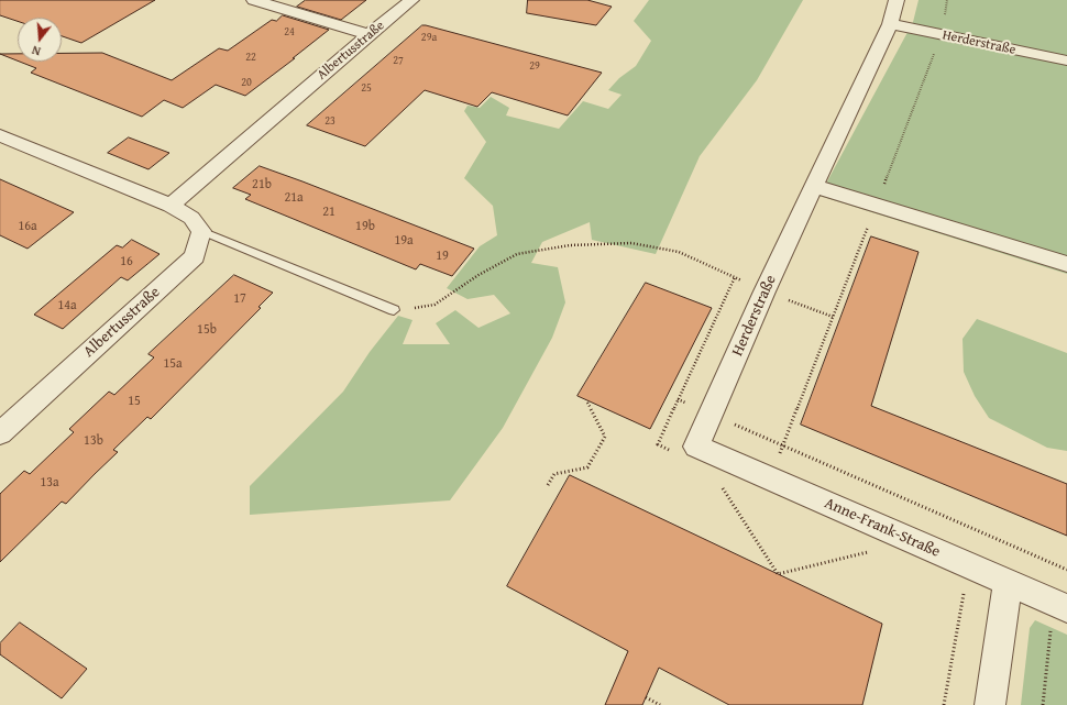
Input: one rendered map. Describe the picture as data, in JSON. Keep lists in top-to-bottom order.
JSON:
{
  "streets": {
    "street": ["Herderstraße", "Albertusstraße", "Anne-Frank-Straße"]
  },
  "crossings": [
    ["Herderstraße", "Anne-Frank-Straße"]
  ],
  "house_numbers": [
    "24",
    "29a",
    "22",
    "27",
    "29",
    "20",
    "25",
    "23",
    "21b",
    "21a",
    "21",
    "16a",
    "19b",
    "19a",
    "19",
    "16",
    "17",
    "14a",
    "15b",
    "15a",
    "15",
    "13b",
    "13a"
  ],
  "north": "bottom"
}
